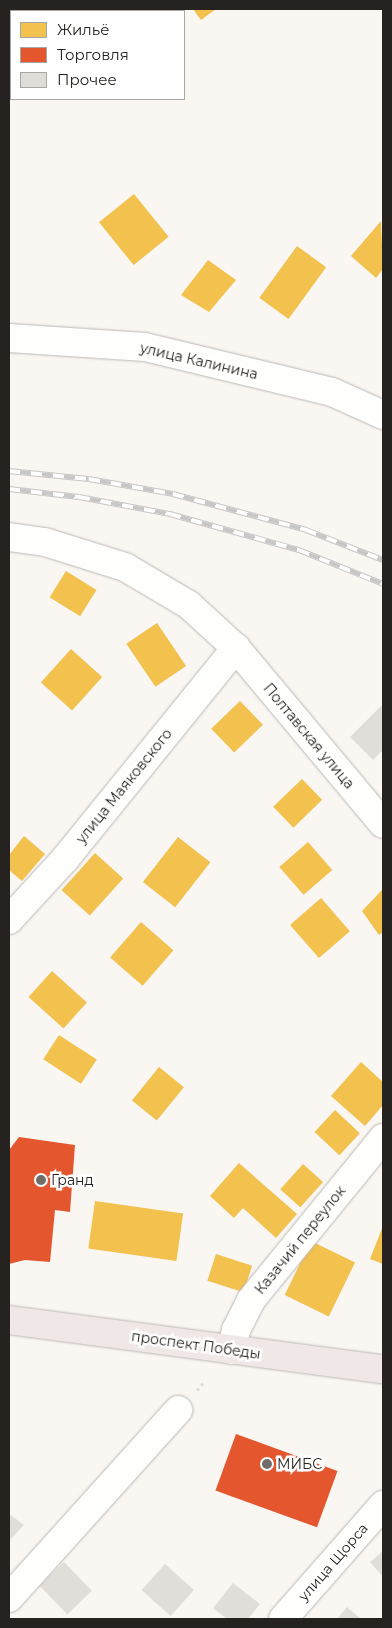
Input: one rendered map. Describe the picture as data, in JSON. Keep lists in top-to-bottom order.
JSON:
{
  "streets": {
    "main road": ["проспект Победы"],
    "street": [
      "улица Калинина",
      "Полтавская улица",
      "улица Маяковского",
      "Казачий переулок",
      "улица Щорса"
    ]
  },
  "crossings": [
    ["Полтавская улица", "улица Маяковского"],
    ["Казачий переулок", "проспект Победы"]
  ],
  "places": ["Гранд", "МИБС"],
  "legend": ["Жильё", "Торговля", "Прочее"]
}
